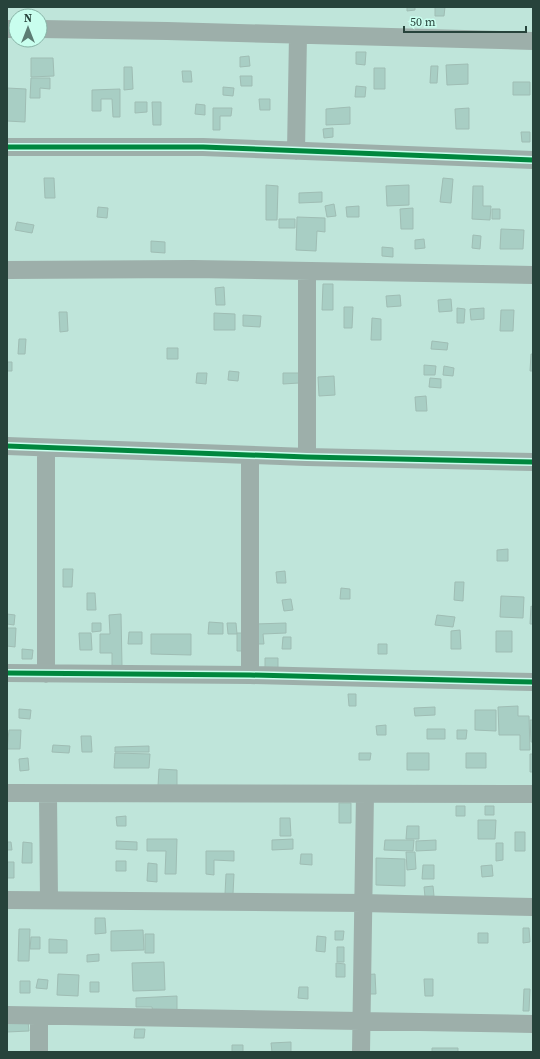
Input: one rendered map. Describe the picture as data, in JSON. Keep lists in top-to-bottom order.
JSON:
{
  "scale_bar": "50 m",
  "north": "top"
}
